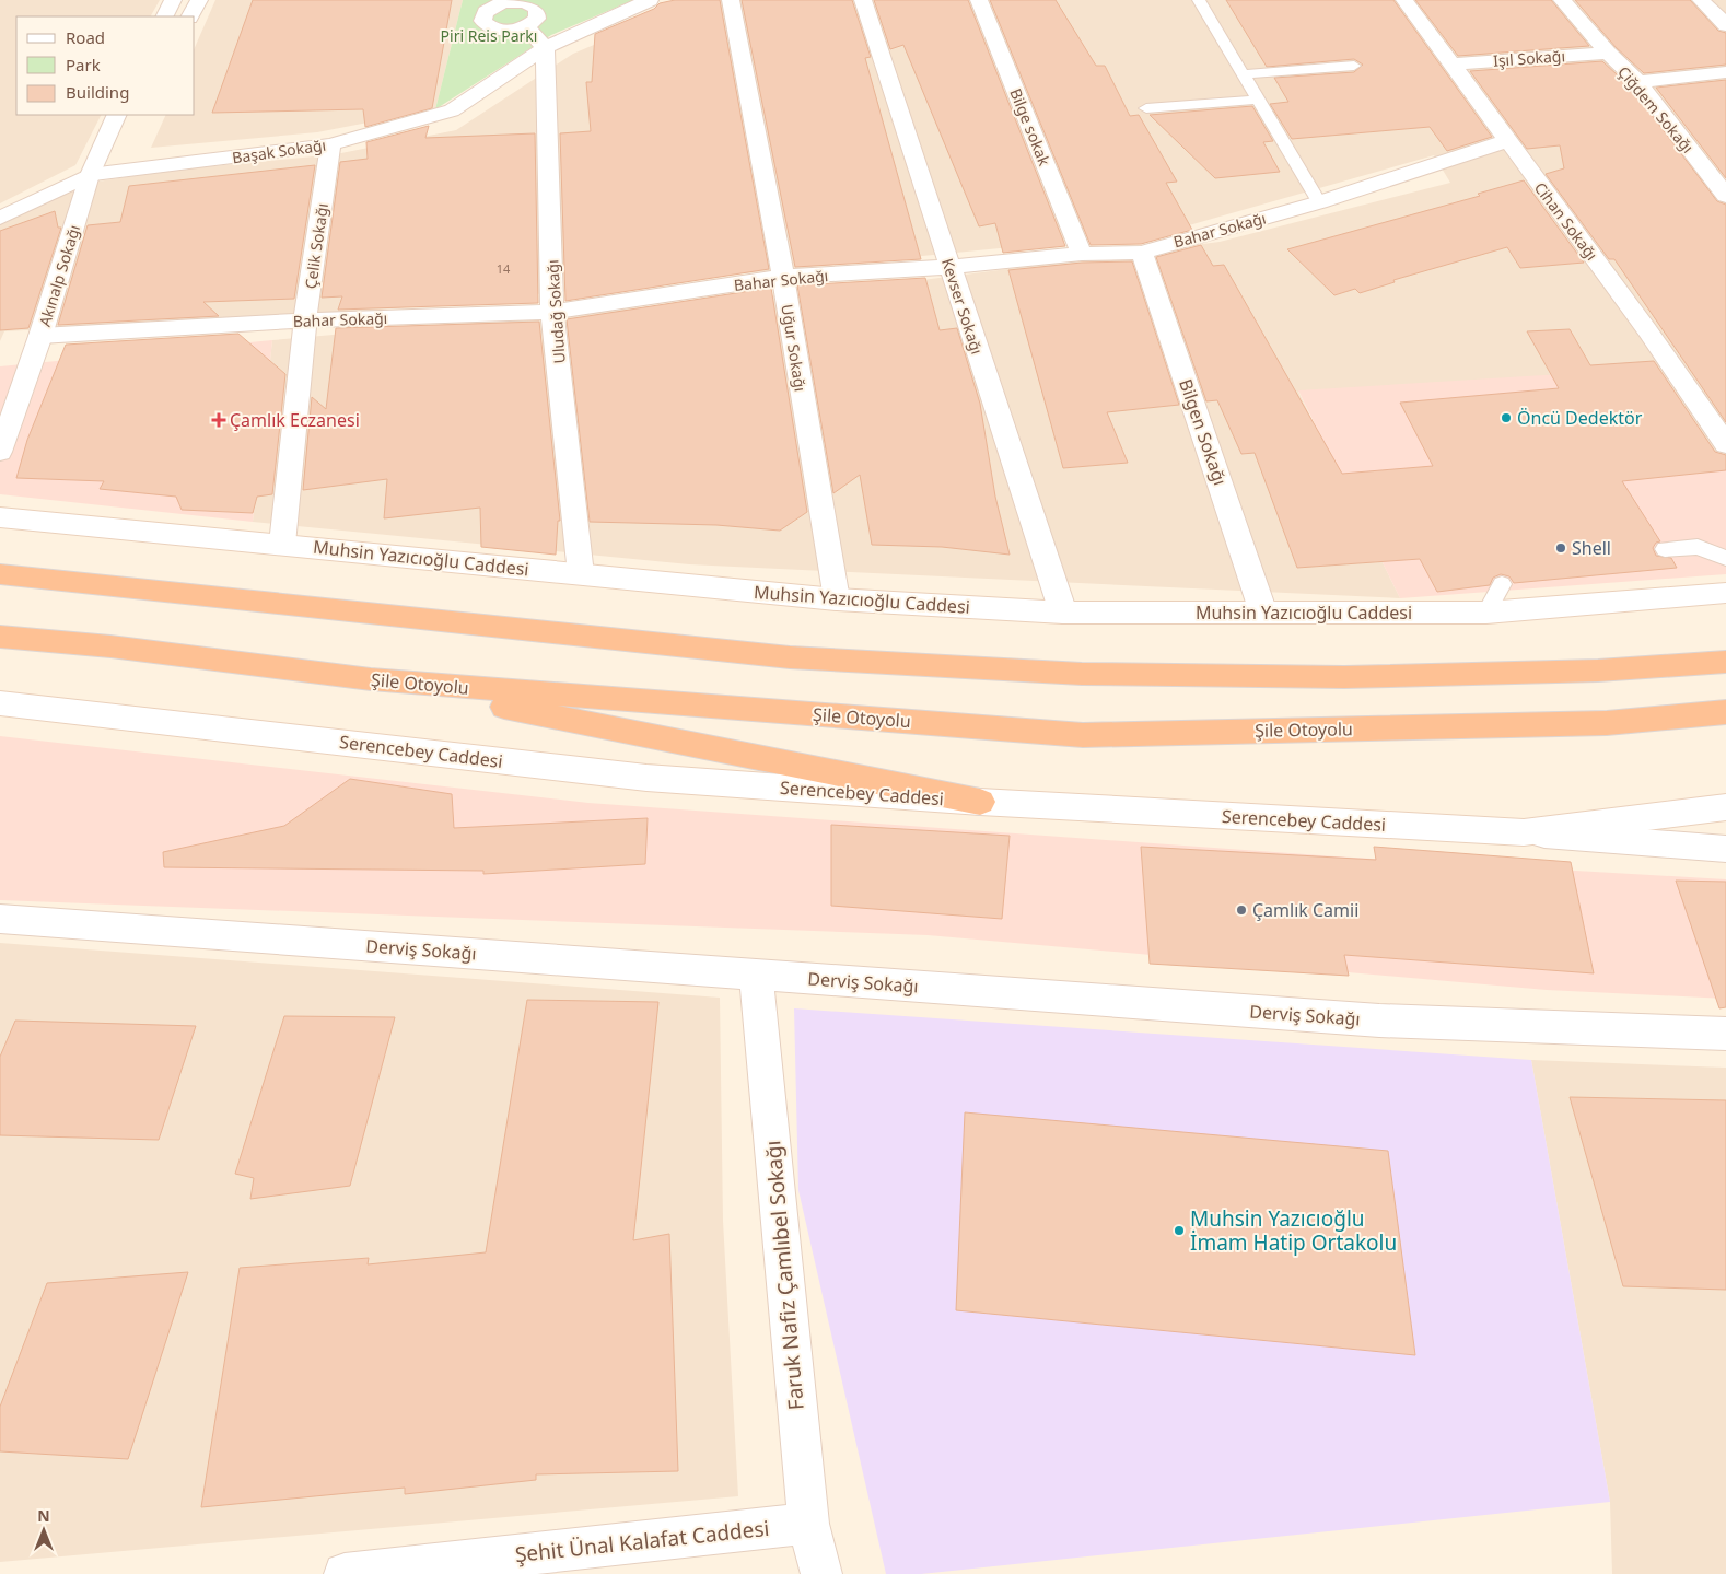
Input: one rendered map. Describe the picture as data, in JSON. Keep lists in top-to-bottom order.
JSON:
{
  "streets": {
    "highway": ["Şile Otoyolu"],
    "street": [
      "Işıl Sokağı",
      "Çiğdem Sokağı",
      "Bilge sokak",
      "Başak Sokağı",
      "Cihan Sokağı",
      "Bahar Sokağı",
      "Çelik Sokağı",
      "Akınalp Sokağı",
      "Kevser Sokağı",
      "Uludağ Sokağı",
      "Uğur Sokağı",
      "Bilgen Sokağı",
      "Muhsin Yazıcıoğlu Caddesi",
      "Serencebey Caddesi",
      "Derviş Sokağı",
      "Faruk Nafiz Çamlıbel Sokağı",
      "Şehit Ünal Kalafat Caddesi"
    ]
  },
  "crossings": [
    ["Işıl Sokağı", "Çiğdem Sokağı"],
    ["Işıl Sokağı", "Cihan Sokağı"],
    ["Bilge sokak", "Bahar Sokağı"],
    ["Başak Sokağı", "Çelik Sokağı"],
    ["Başak Sokağı", "Akınalp Sokağı"],
    ["Başak Sokağı", "Uludağ Sokağı"],
    ["Cihan Sokağı", "Bahar Sokağı"],
    ["Bahar Sokağı", "Çelik Sokağı"],
    ["Bahar Sokağı", "Akınalp Sokağı"],
    ["Bahar Sokağı", "Kevser Sokağı"],
    ["Bahar Sokağı", "Uludağ Sokağı"],
    ["Bahar Sokağı", "Uğur Sokağı"],
    ["Bahar Sokağı", "Bilgen Sokağı"],
    ["Çelik Sokağı", "Muhsin Yazıcıoğlu Caddesi"],
    ["Kevser Sokağı", "Muhsin Yazıcıoğlu Caddesi"],
    ["Uludağ Sokağı", "Muhsin Yazıcıoğlu Caddesi"],
    ["Uğur Sokağı", "Muhsin Yazıcıoğlu Caddesi"],
    ["Bilgen Sokağı", "Muhsin Yazıcıoğlu Caddesi"],
    ["Derviş Sokağı", "Faruk Nafiz Çamlıbel Sokağı"],
    ["Faruk Nafiz Çamlıbel Sokağı", "Şehit Ünal Kalafat Caddesi"]
  ],
  "parks": ["Piri Reis Parkı"],
  "places": {
    "other": [
      "Öncü Dedektör",
      "Shell",
      "Çamlık Camii",
      "Muhsin Yazıcıoğlu İmam Hatip Ortakolu"
    ],
    "health": ["Çamlık Eczanesi"]
  },
  "house_numbers": ["14"],
  "legend": ["Road", "Park", "Building"],
  "north": "top"
}
